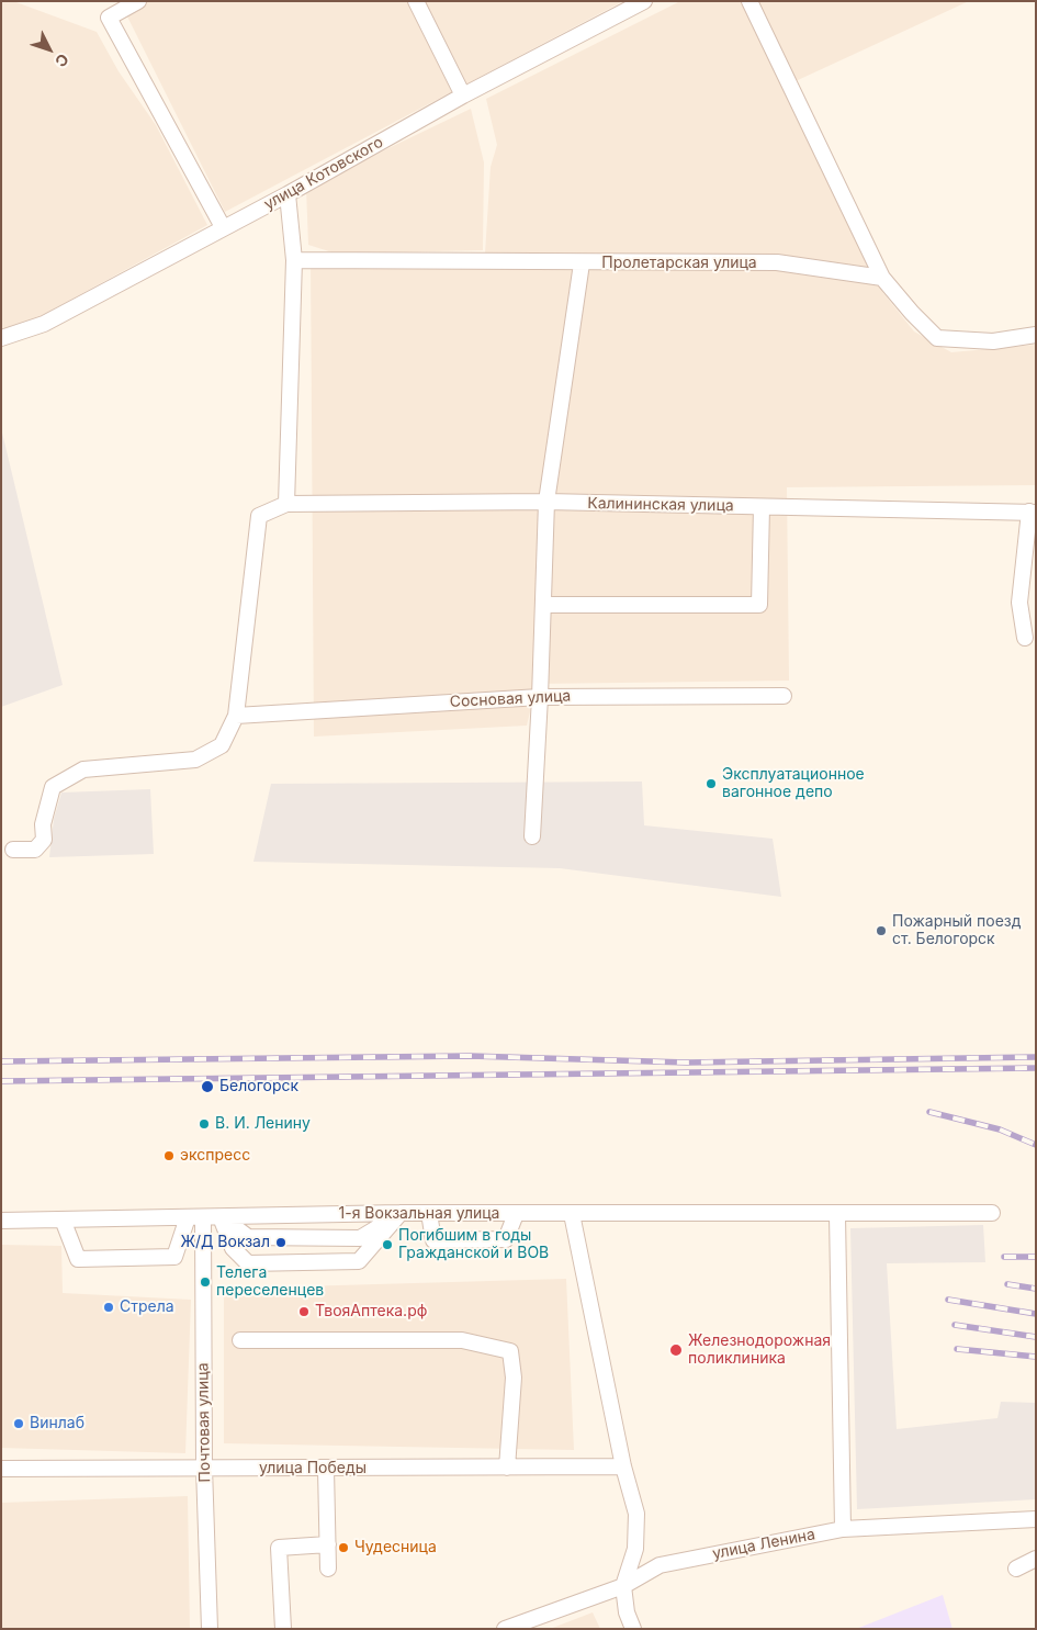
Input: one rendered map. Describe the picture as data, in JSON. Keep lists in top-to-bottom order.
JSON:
{
  "streets": {
    "street": [
      "улица Котовского",
      "Пролетарская улица",
      "Калининская улица",
      "Сосновая улица",
      "1-я Вокзальная улица",
      "Почтовая улица",
      "улица Победы",
      "улица Ленина"
    ]
  },
  "crossings": [
    ["1-я Вокзальная улица", "Почтовая улица"],
    ["Почтовая улица", "улица Победы"]
  ],
  "places": [
    "Эксплуатационное вагонное депо",
    "Пожарный поезд ст. Белогорск",
    "Белогорск",
    "В. И. Ленину",
    "экспресс",
    "Ж/Д Вокзал",
    "Погибшим в годы Гражданской и ВОВ",
    "Телега переселенцев",
    "Стрела",
    "ТвояАптека.рф",
    "Железнодорожная поликлиника",
    "Винлаб",
    "Чудесница"
  ],
  "north": "bottom right"
}
